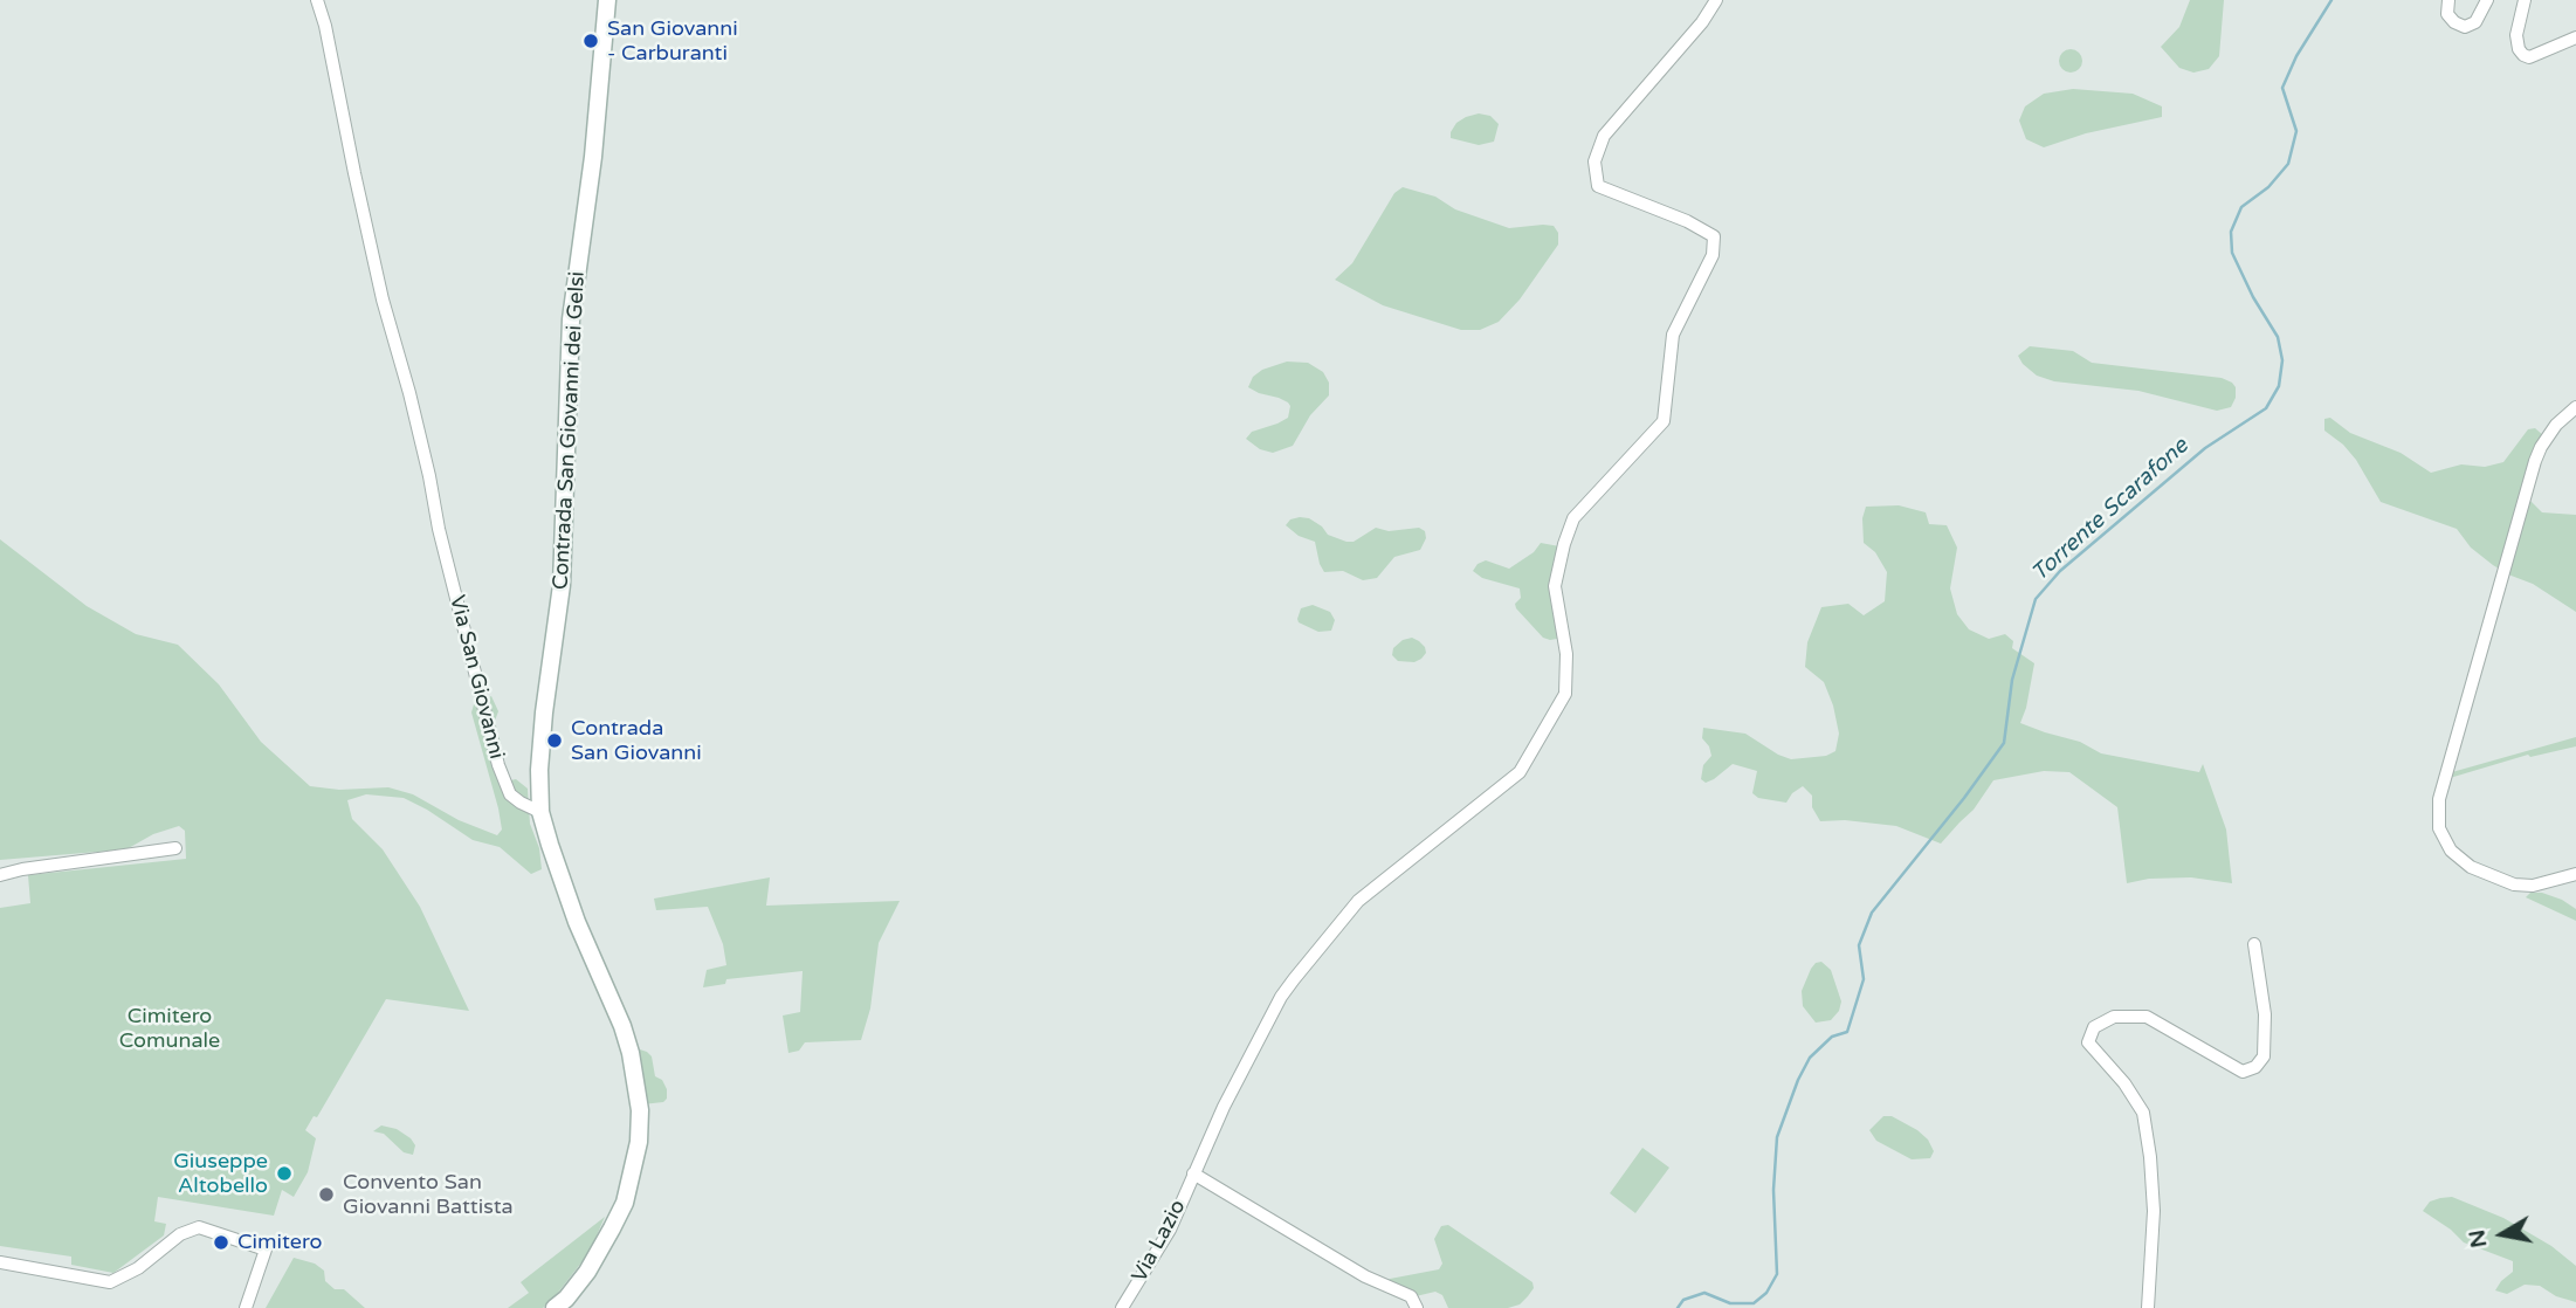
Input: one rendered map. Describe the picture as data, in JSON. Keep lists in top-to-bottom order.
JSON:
{
  "streets": {
    "main road": ["Contrada San Giovanni dei Gelsi"],
    "street": ["Via San Giovanni", "Via Lazio"]
  },
  "crossings": [
    ["Contrada San Giovanni dei Gelsi", "Via San Giovanni"]
  ],
  "water": ["Torrente Scarafone"],
  "parks": ["Cimitero Comunale"],
  "places": [
    "San Giovanni - Carburanti",
    "Contrada San Giovanni",
    "Giuseppe Altobello",
    "Convento San Giovanni Battista",
    "Cimitero"
  ],
  "north": "left"
}
